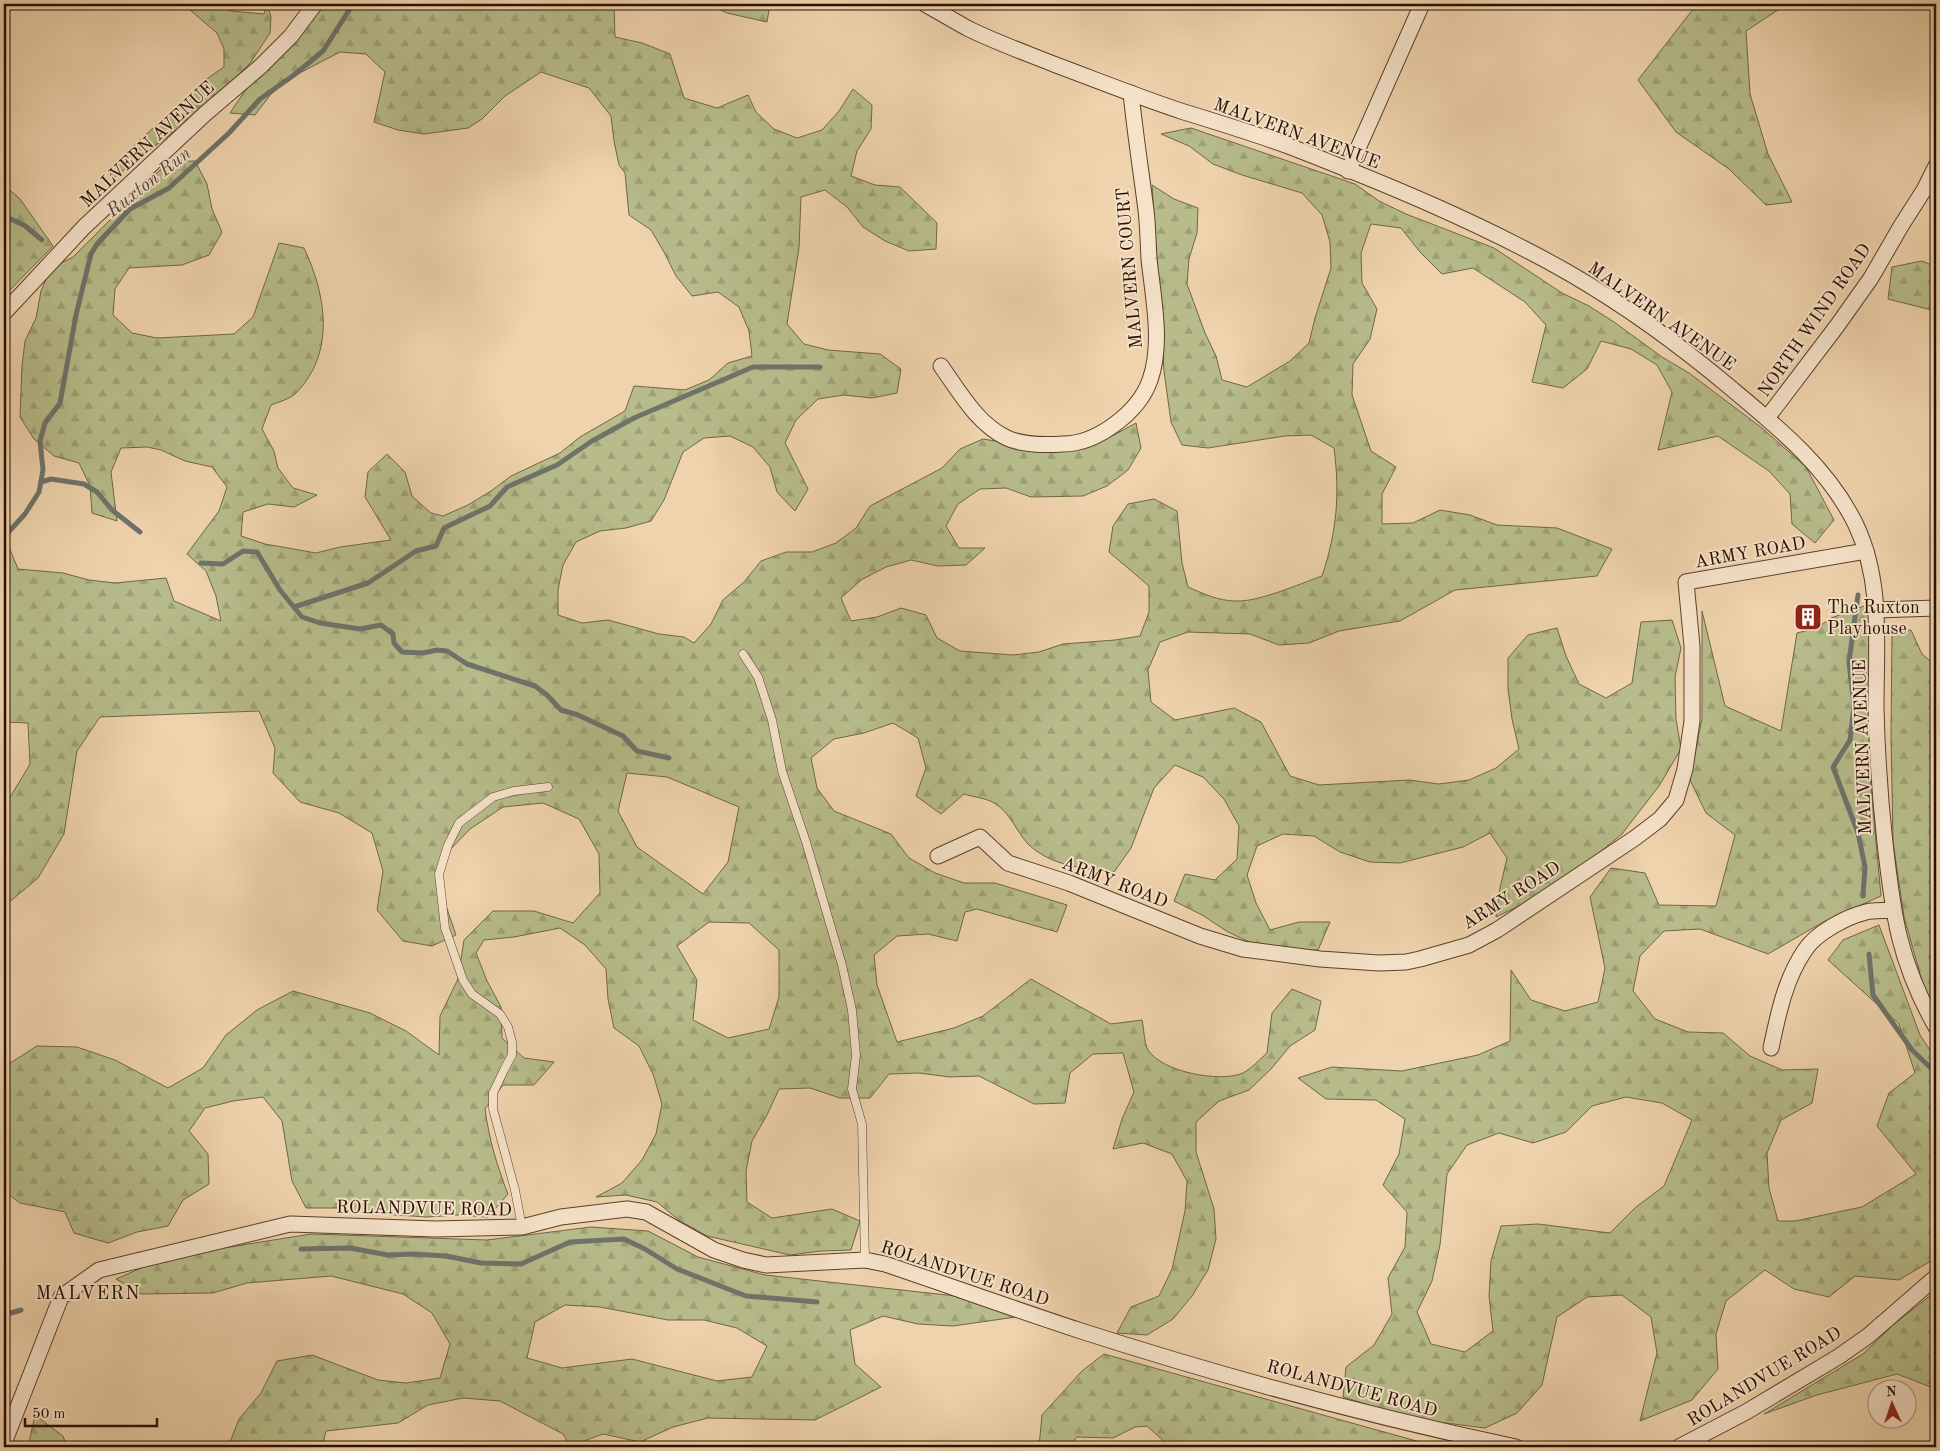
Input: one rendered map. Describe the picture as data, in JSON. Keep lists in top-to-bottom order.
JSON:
{
  "streets": {
    "street": [
      "MALVERN AVENUE",
      "MALVERN COURT",
      "NORTH WIND ROAD",
      "ARMY ROAD",
      "ROLANDVUE ROAD"
    ]
  },
  "crossings": [
    ["MALVERN AVENUE", "MALVERN COURT"],
    ["MALVERN AVENUE", "NORTH WIND ROAD"],
    ["MALVERN AVENUE", "ARMY ROAD"]
  ],
  "districts": ["MALVERN"],
  "water": ["Ruxton Run"],
  "places": {
    "building": ["The Ruxton Playhouse"]
  },
  "scale_bar": "50 m",
  "north": "top"
}
